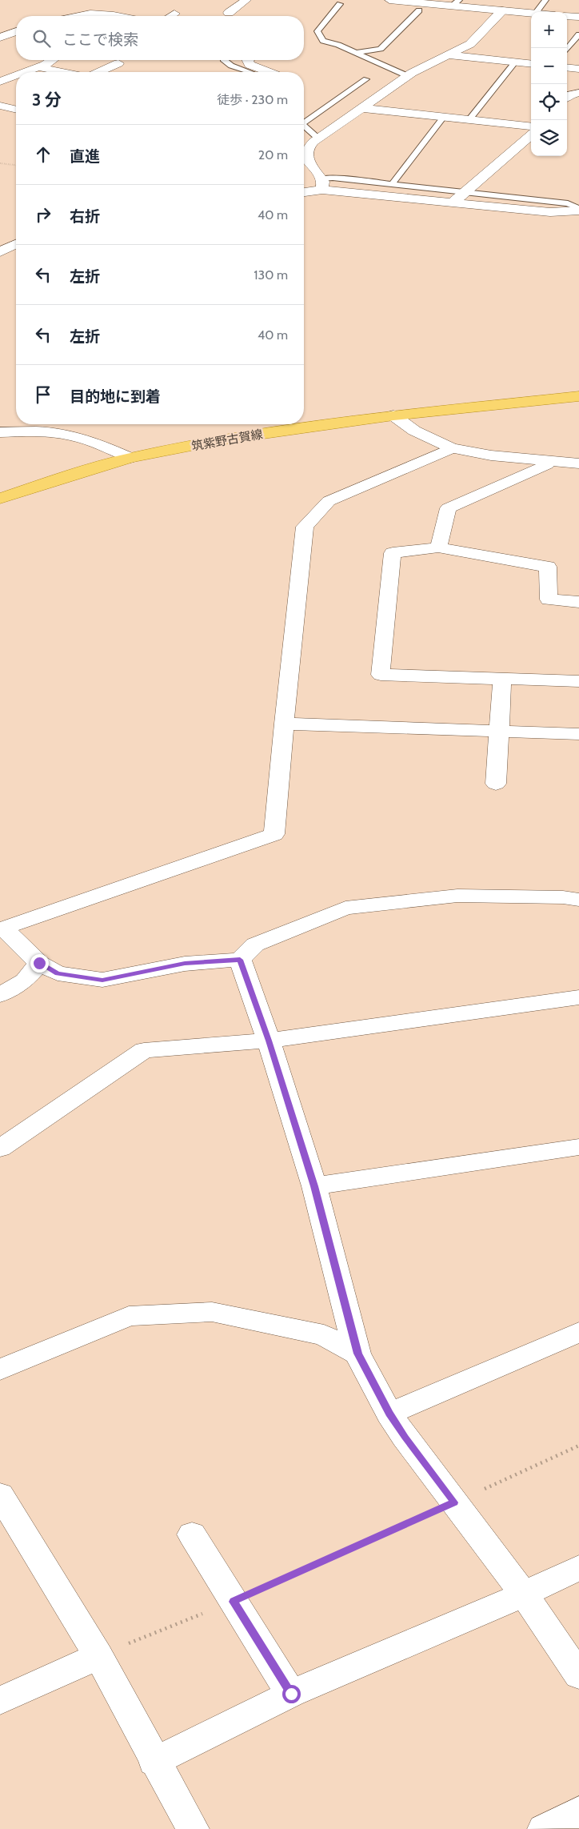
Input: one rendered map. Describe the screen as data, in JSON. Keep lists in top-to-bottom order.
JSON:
{
  "streets": {
    "main road": ["筑紫野古賀線"]
  },
  "page": {
    "map_buttons": ["+", "−"],
    "search": "ここで検索",
    "heading": ["3 分", "徒歩 · 230 m"],
    "list": [
      ["直進", "20 m"],
      ["右折", "40 m"],
      ["左折", "130 m"],
      ["左折", "40 m"],
      "目的地に到着"
    ]
  }
}
